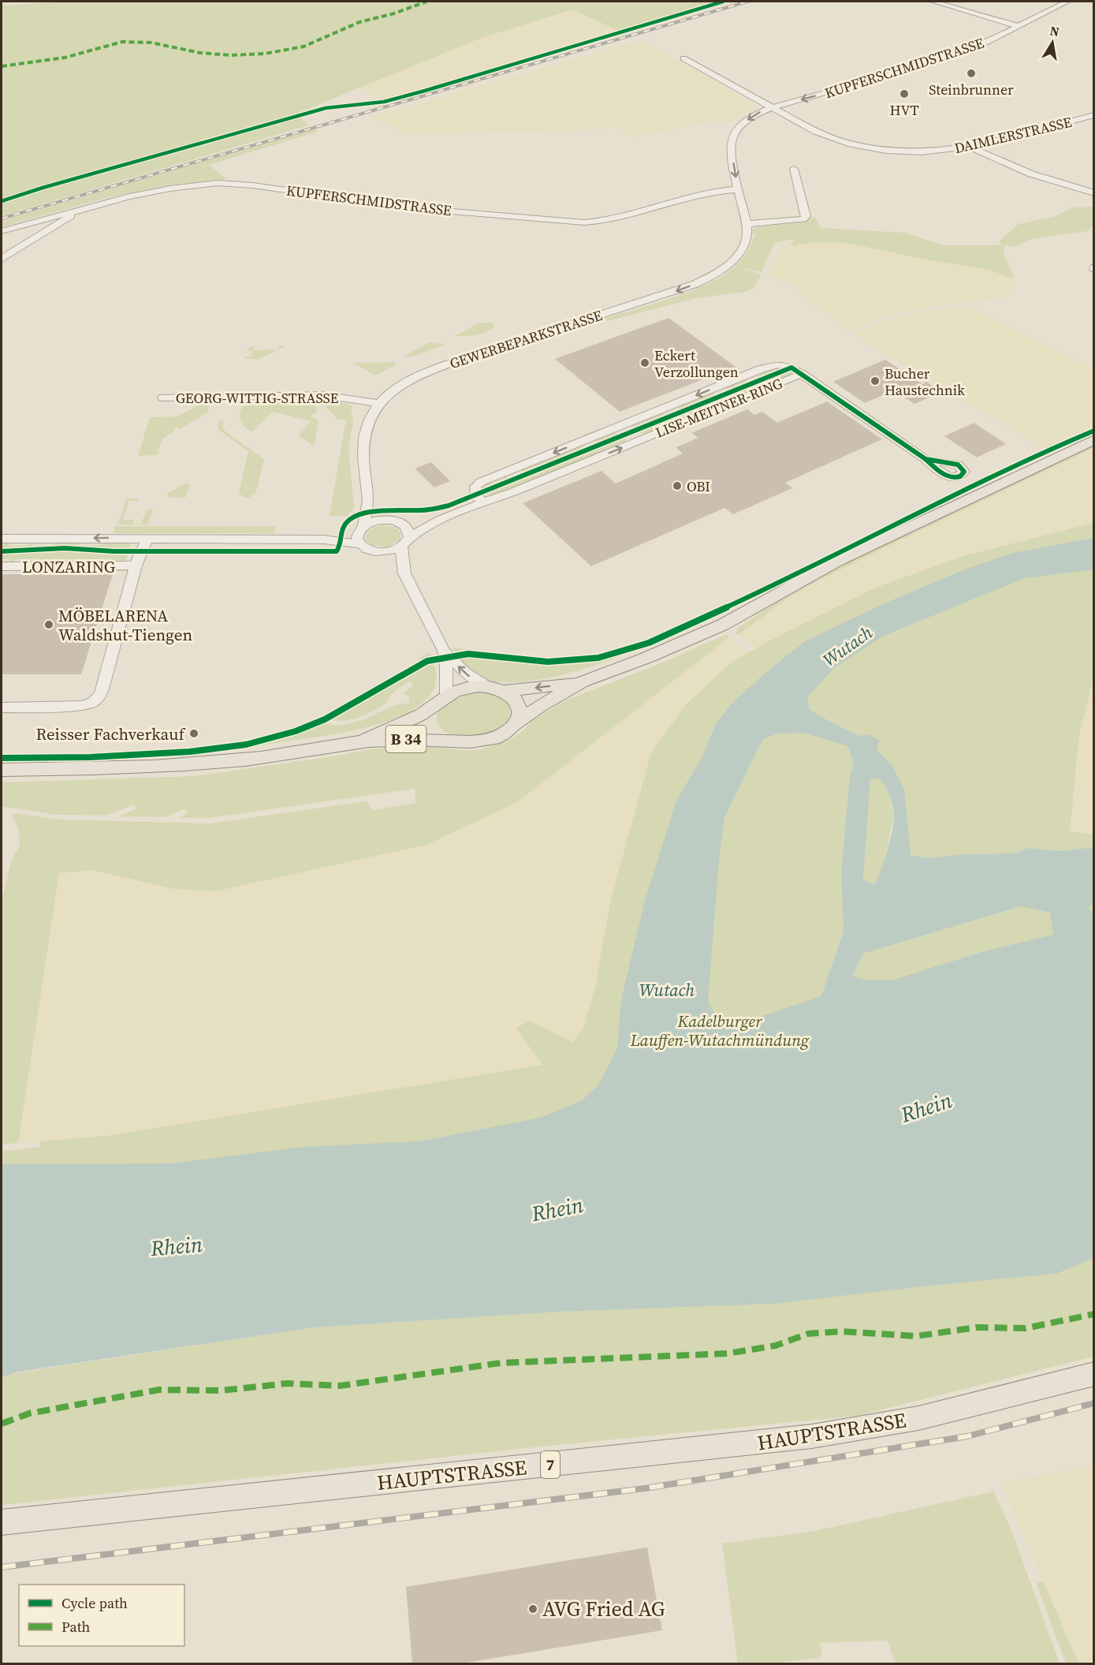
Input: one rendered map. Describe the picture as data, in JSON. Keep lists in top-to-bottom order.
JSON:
{
  "streets": {
    "main road": ["B 34", "HAUPTSTRASSE", "7"],
    "street": [
      "KUPFERSCHMIDSTRASSE",
      "DAIMLERSTRASSE",
      "GEWERBEPARKSTRASSE",
      "GEORG-WITTIG-STRASSE",
      "LISE-MEITNER-RING",
      "LONZARING"
    ]
  },
  "crossings": [
    ["KUPFERSCHMIDSTRASSE", "DAIMLERSTRASSE"],
    ["KUPFERSCHMIDSTRASSE", "GEWERBEPARKSTRASSE"],
    ["GEWERBEPARKSTRASSE", "GEORG-WITTIG-STRASSE"],
    ["GEWERBEPARKSTRASSE", "LISE-MEITNER-RING"]
  ],
  "one_way": ["GEWERBEPARKSTRASSE"],
  "water": ["Wutach", "Rhein"],
  "parks": ["Kadelburger Lauffen-Wutachmündung"],
  "places": [
    "Steinbrunner",
    "HVT",
    "Eckert Verzollungen",
    "Bucher Haustechnik",
    "OBI",
    "MÖBELARENA Waldshut-Tiengen",
    "Reisser Fachverkauf",
    "AVG Fried AG"
  ],
  "legend": ["Cycle path", "Path"],
  "north": "top"
}
